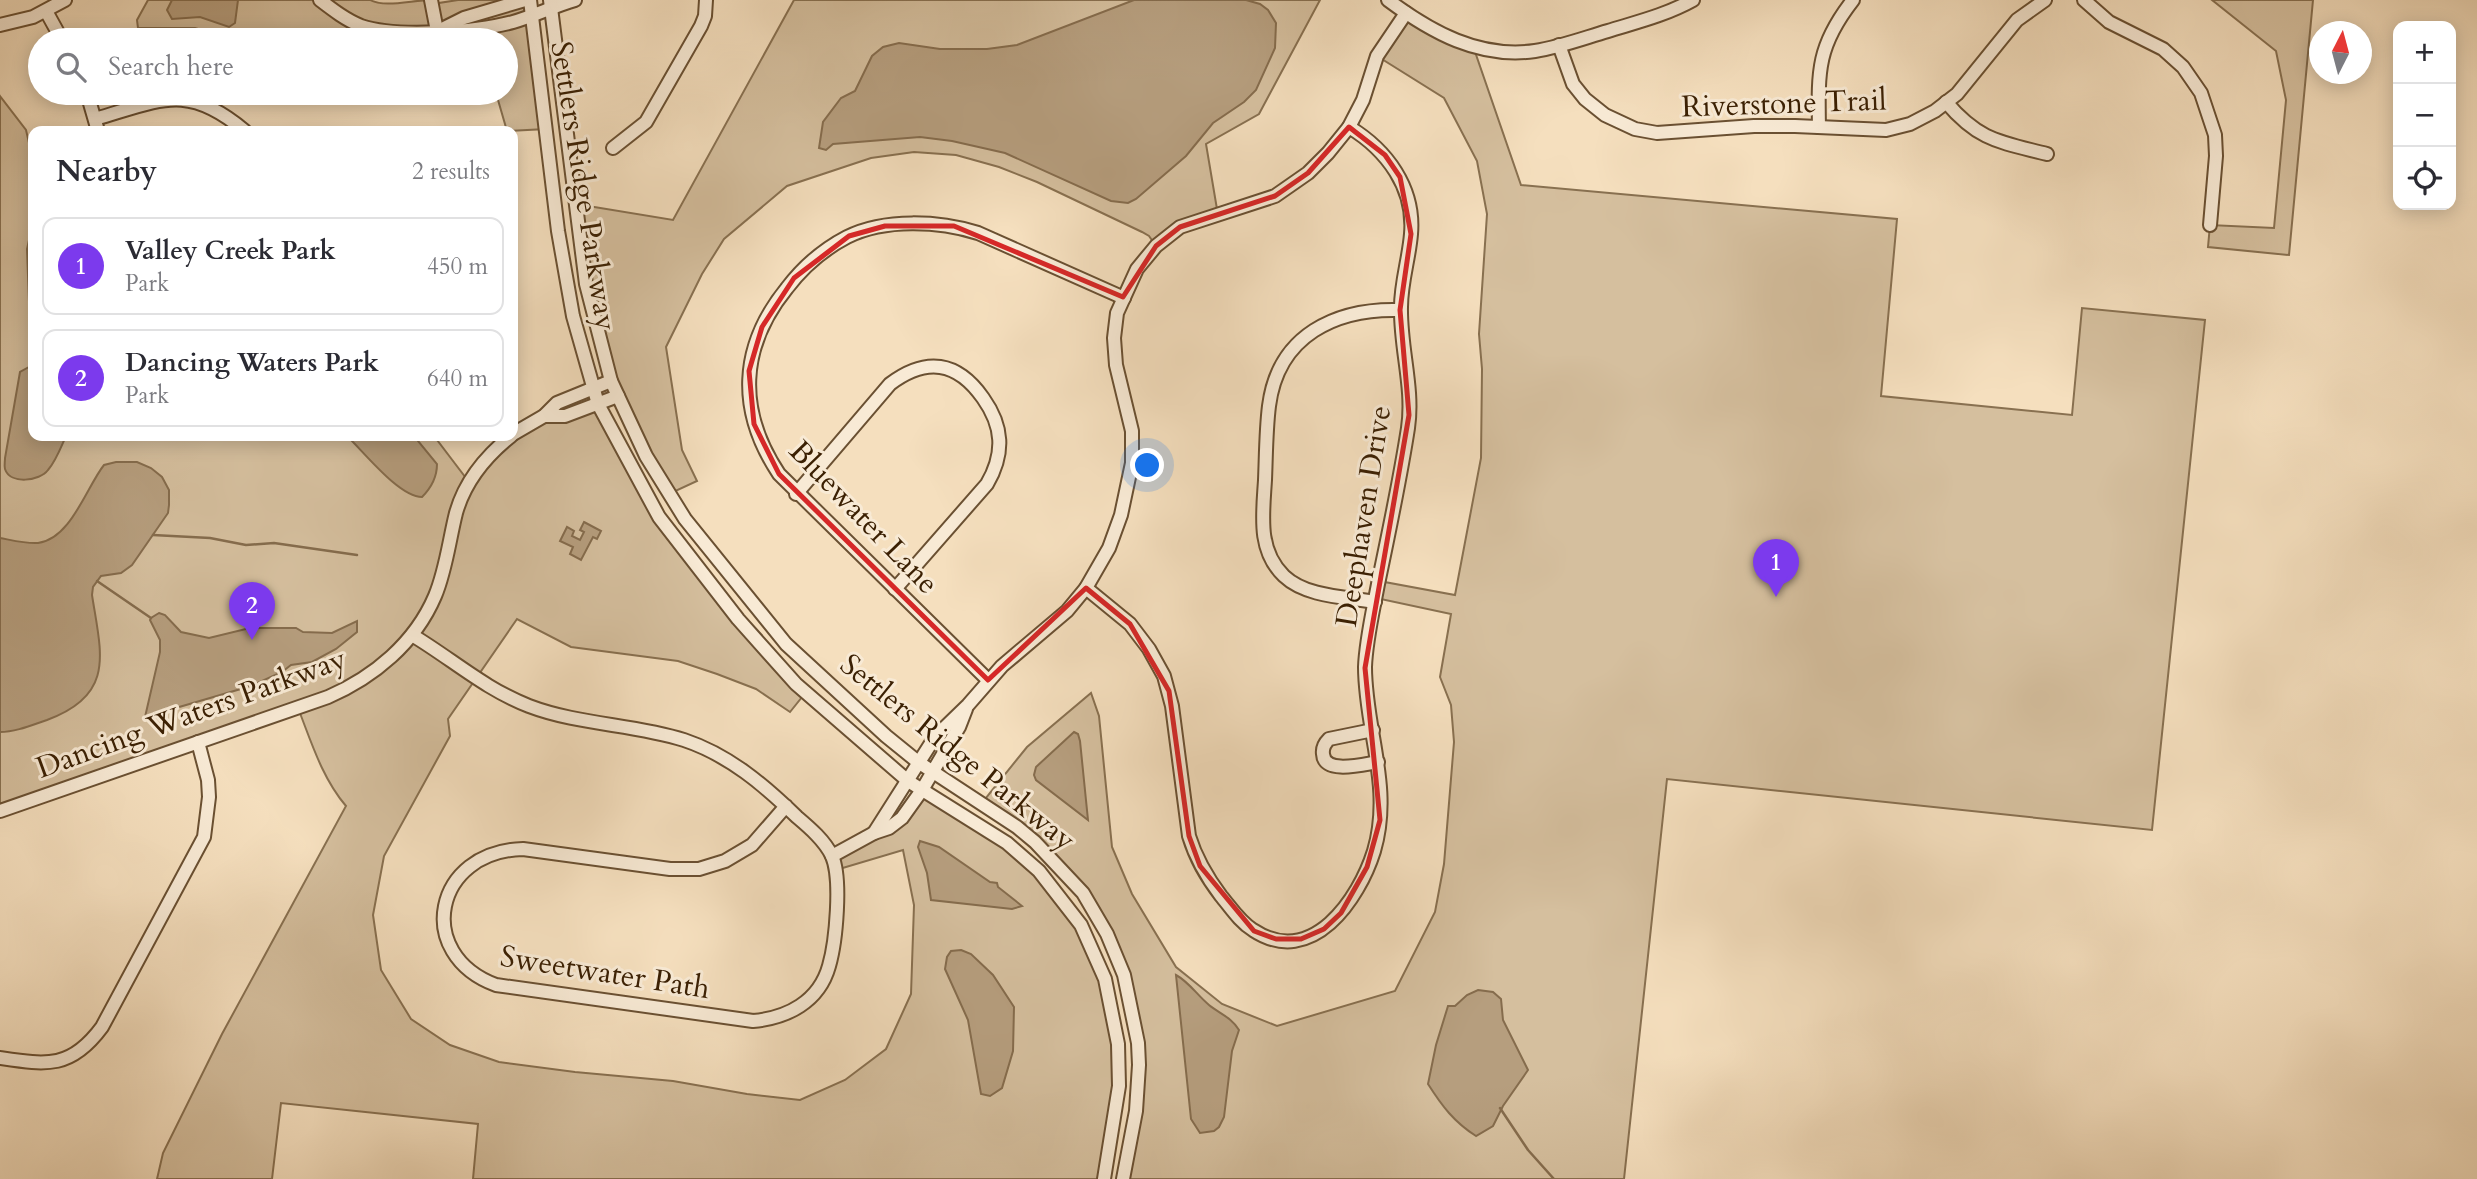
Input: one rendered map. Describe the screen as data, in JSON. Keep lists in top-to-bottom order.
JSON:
{
  "streets": {
    "street": [
      "Riverstone Trail",
      "Settlers Ridge Parkway",
      "Deephaven Drive",
      "Bluewater Lane",
      "Dancing Waters Parkway",
      "Sweetwater Path"
    ]
  },
  "crossings": [
    ["Settlers Ridge Parkway", "Dancing Waters Parkway"],
    ["Dancing Waters Parkway", "Sweetwater Path"]
  ],
  "north": "top",
  "page": {
    "map_buttons": ["+", "−"],
    "search": "Search here",
    "heading": ["Nearby", "2 results"],
    "list": [
      {
        "mark": "1",
        "name": "Valley Creek Park",
        "note": "Park",
        "value": "450 m"
      },
      {
        "mark": "2",
        "name": "Dancing Waters Park",
        "note": "Park",
        "value": "640 m"
      }
    ],
    "pins": ["1", "2"]
  }
}
